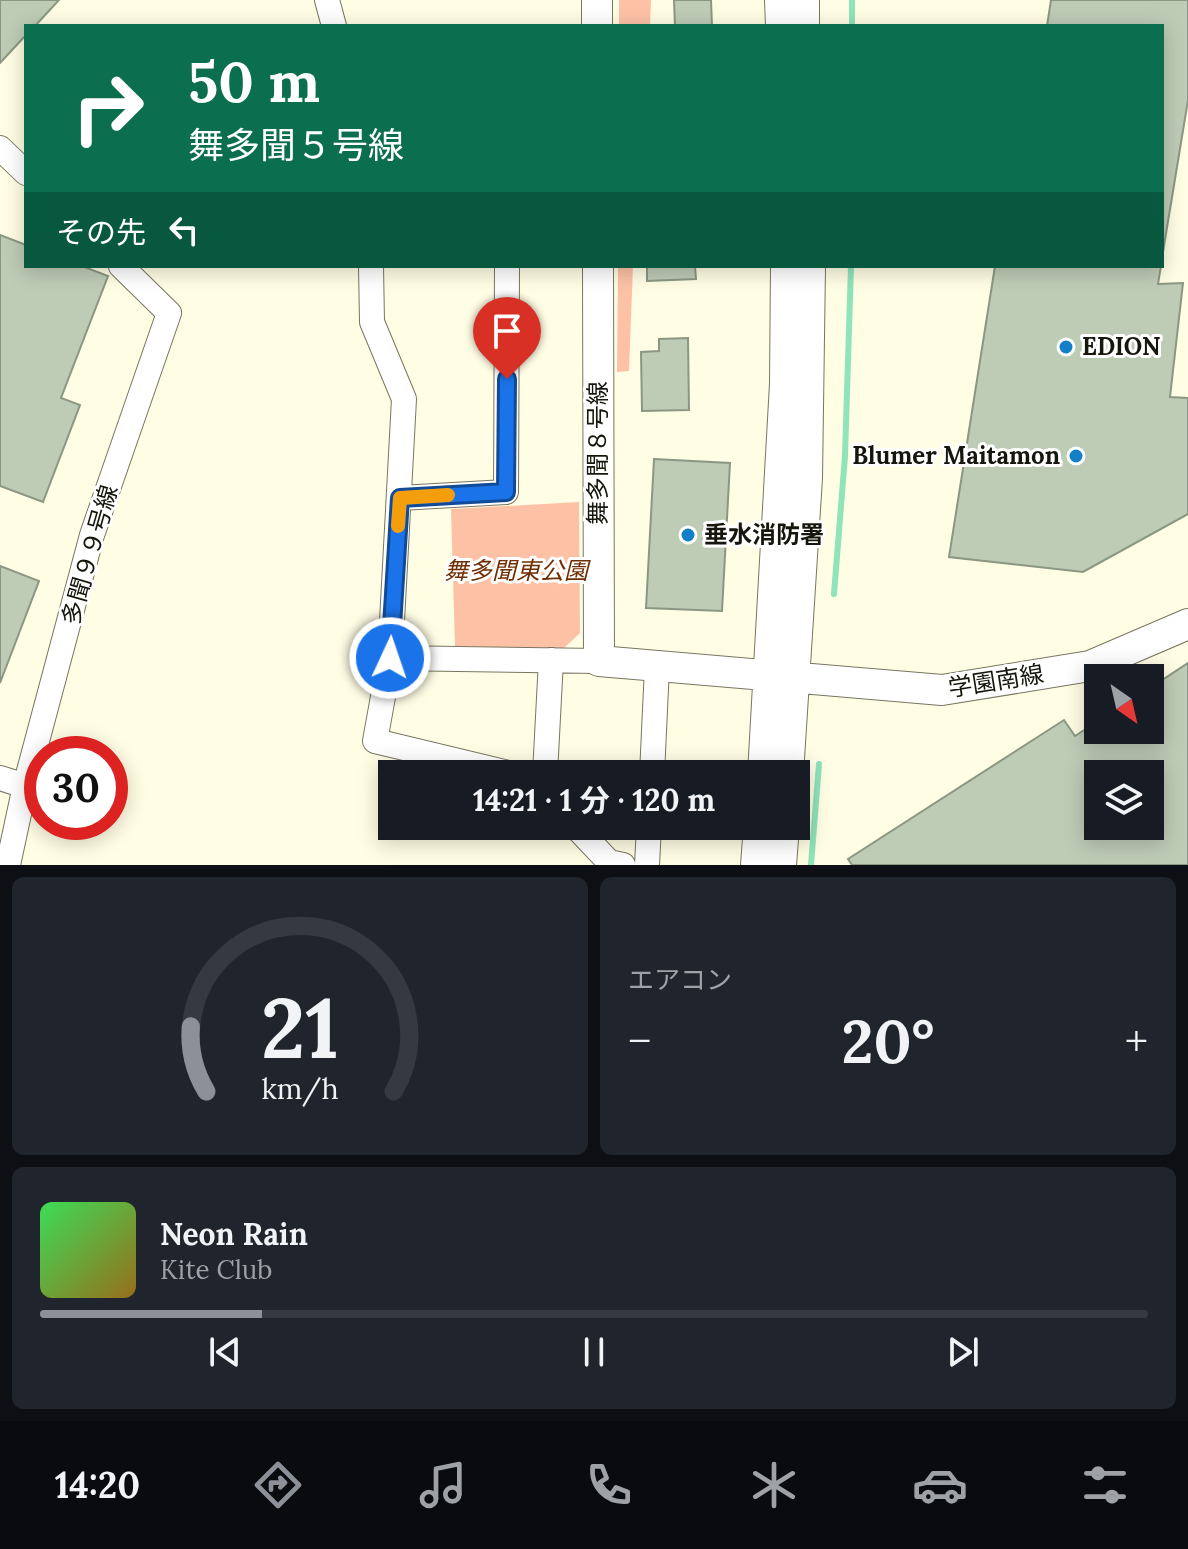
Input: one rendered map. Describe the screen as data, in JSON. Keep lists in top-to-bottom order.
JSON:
{
  "streets": {
    "street": ["舞多聞８号線", "多聞９９号線", "学園南線"]
  },
  "parks": ["舞多聞東公園"],
  "places": ["EDION", "Blumer Maitamon", "垂水消防署"],
  "north": "bottom right",
  "page": {
    "turn": ["50 m", "舞多聞５号線"],
    "then": "その先",
    "limit": "30",
    "trip": "14:21 · 1 分 · 120 m",
    "tile": "エアコン",
    "heat": ["−", "20°", "+"],
    "song": ["Neon Rain", "Kite Club"],
    "tabs": "14:20",
    "gauge": ["21", "km/h"]
  }
}
